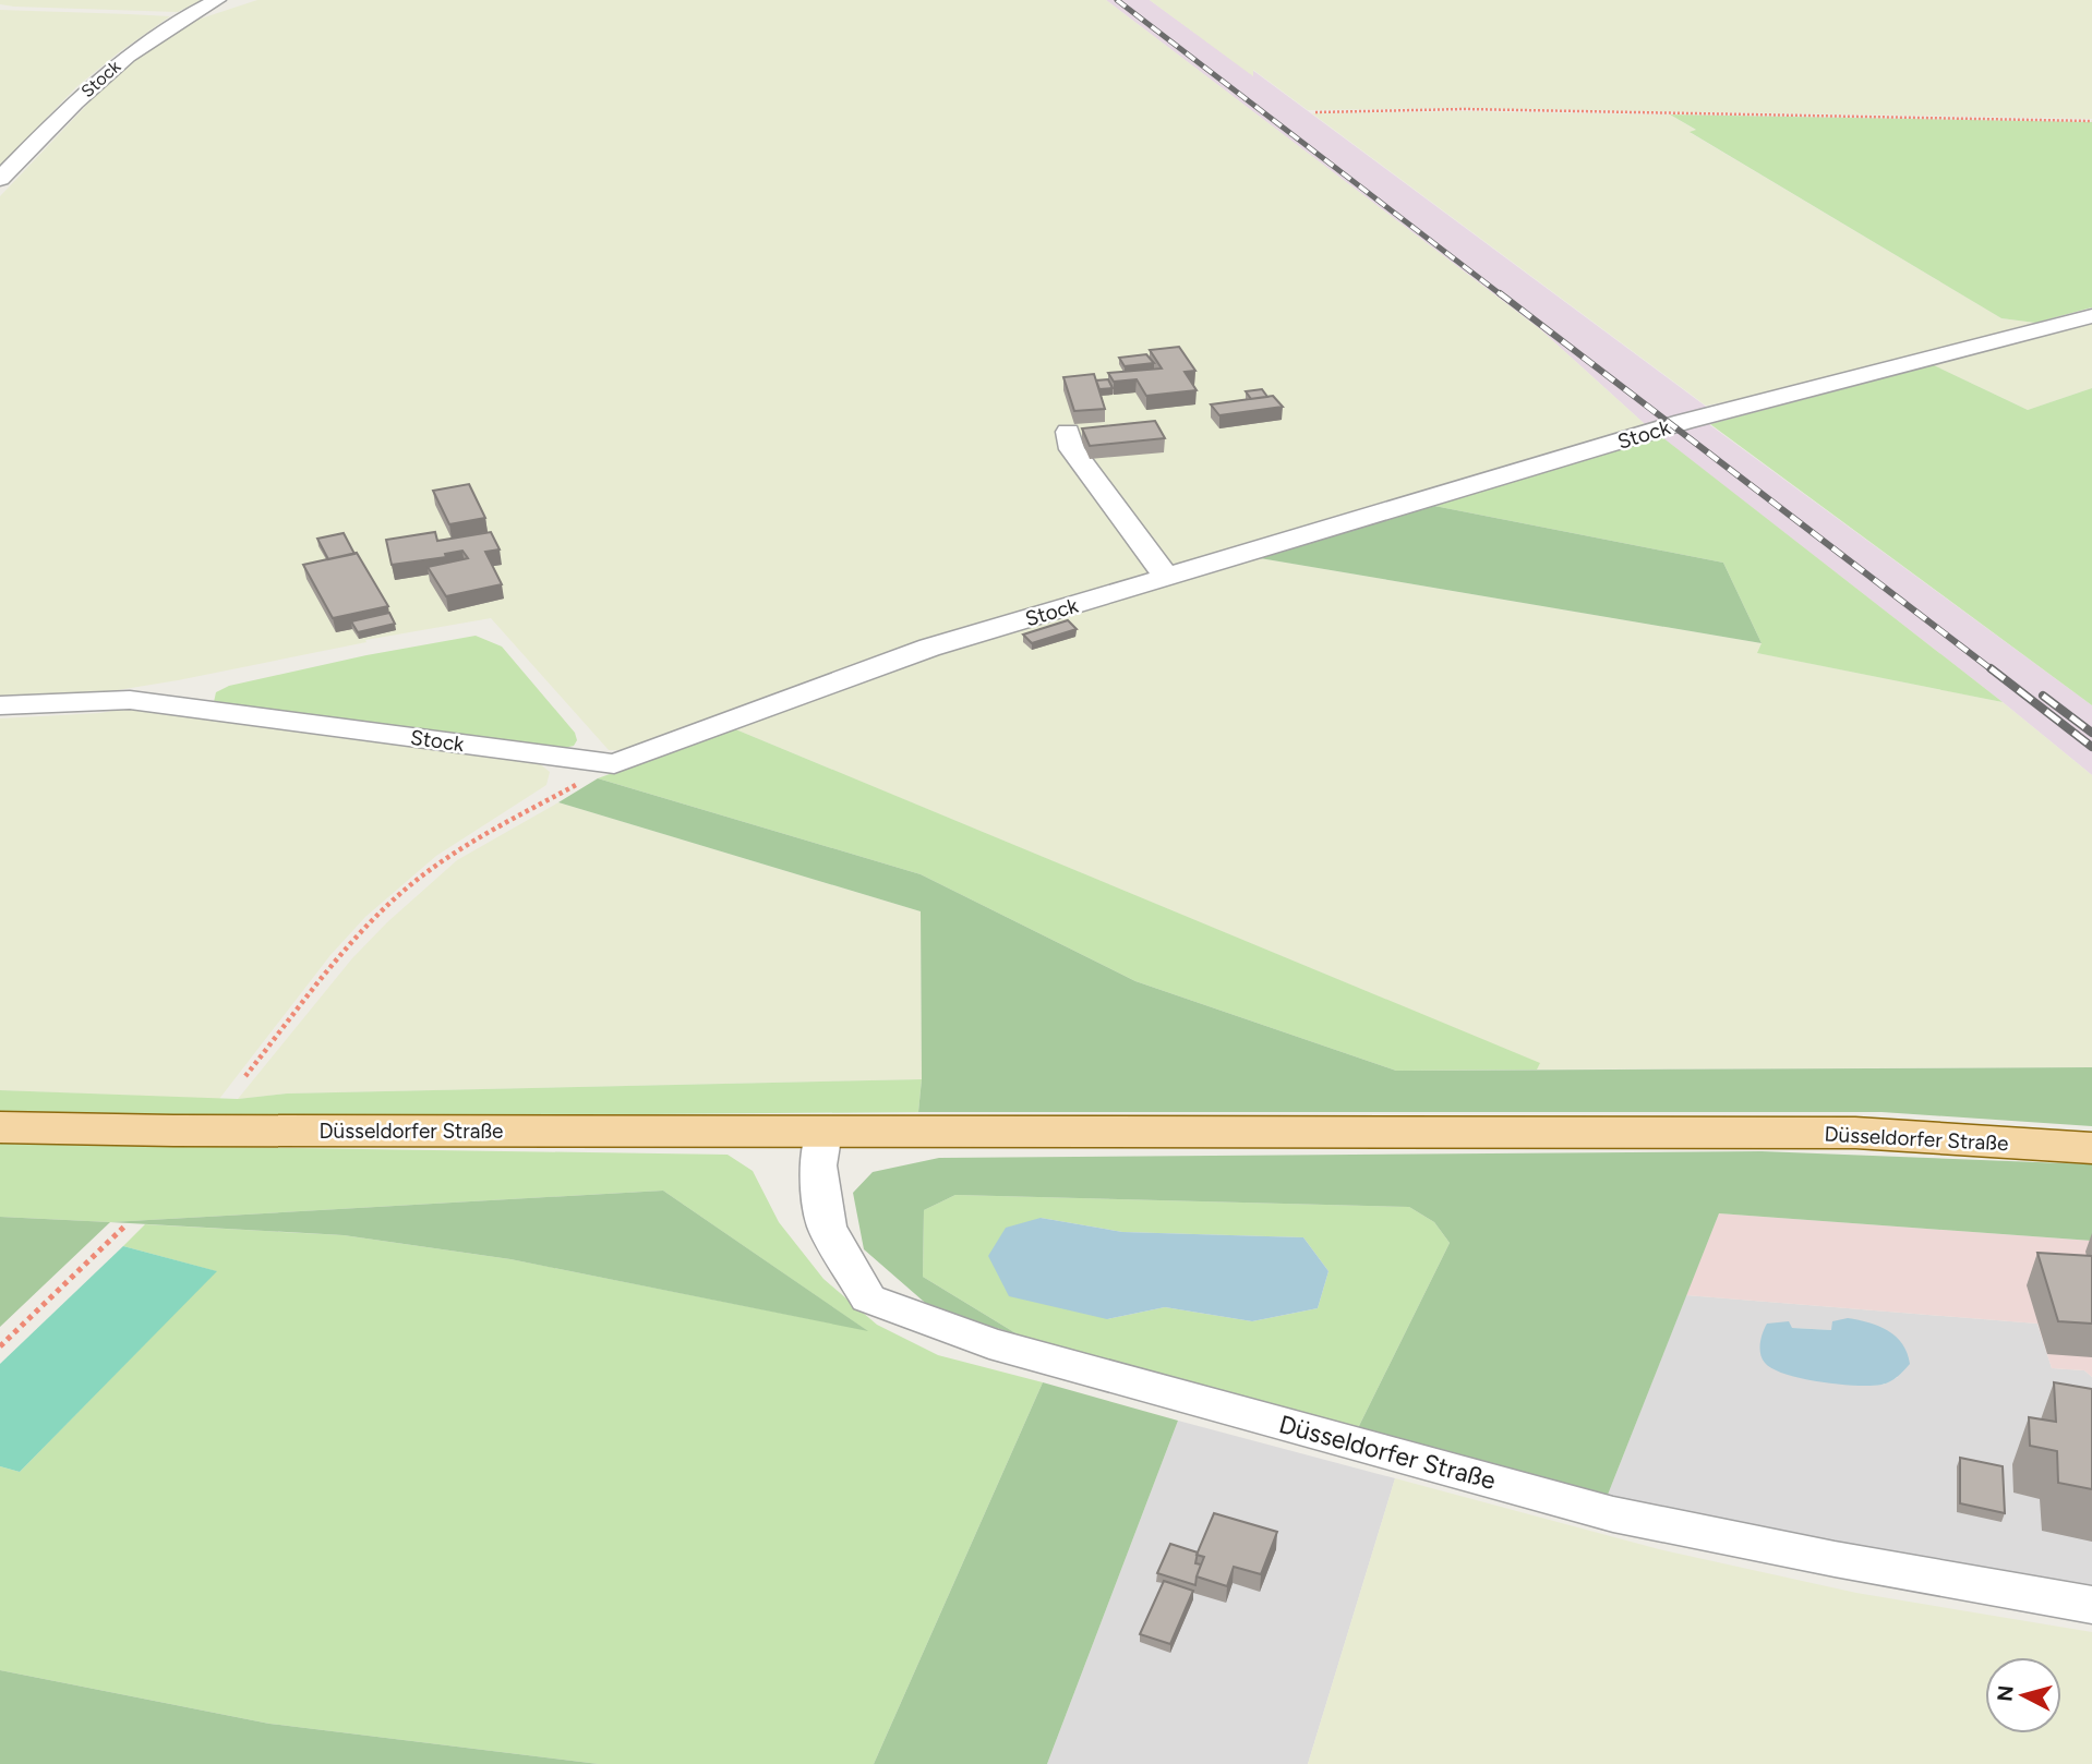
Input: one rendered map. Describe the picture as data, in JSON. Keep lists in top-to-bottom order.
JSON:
{
  "streets": {
    "main road": ["Düsseldorfer Straße"],
    "street": ["Stock"]
  },
  "north": "left"
}
